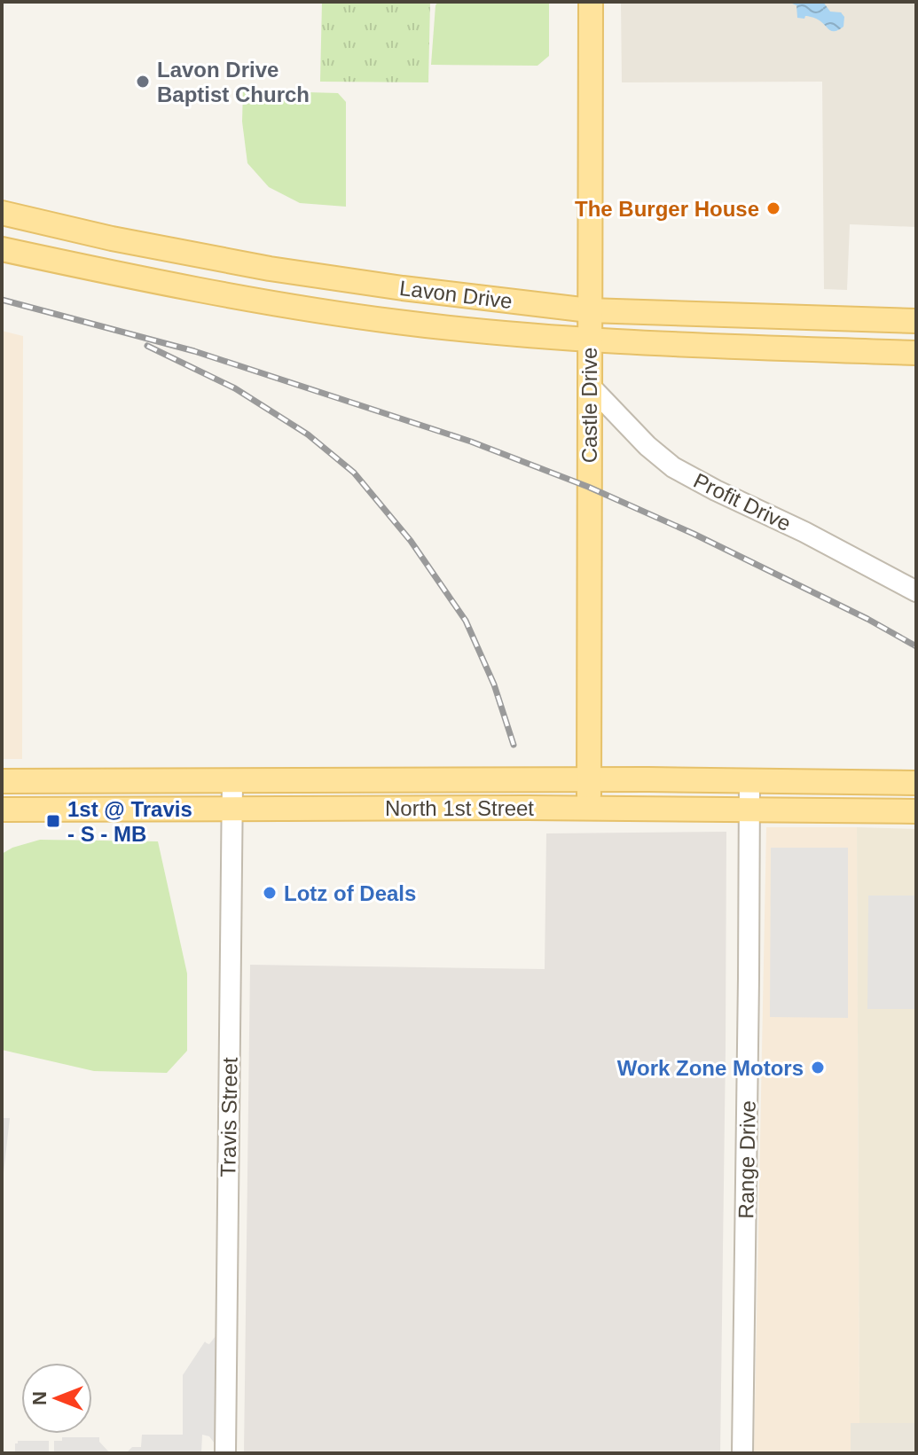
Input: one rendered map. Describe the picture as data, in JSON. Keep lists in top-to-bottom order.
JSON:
{
  "streets": {
    "main road": ["Lavon Drive", "Castle Drive", "North 1st Street"],
    "street": ["Profit Drive", "Travis Street", "Range Drive"]
  },
  "crossings": [
    ["Lavon Drive", "Castle Drive"],
    ["Castle Drive", "Profit Drive"],
    ["Castle Drive", "North 1st Street"],
    ["North 1st Street", "Travis Street"],
    ["North 1st Street", "Range Drive"]
  ],
  "places": {
    "other": [
      "Lavon Drive Baptist Church",
      "The Burger House",
      "Lotz of Deals",
      "Work Zone Motors"
    ],
    "transit": ["1st @ Travis - S - MB"]
  },
  "north": "left"
}
